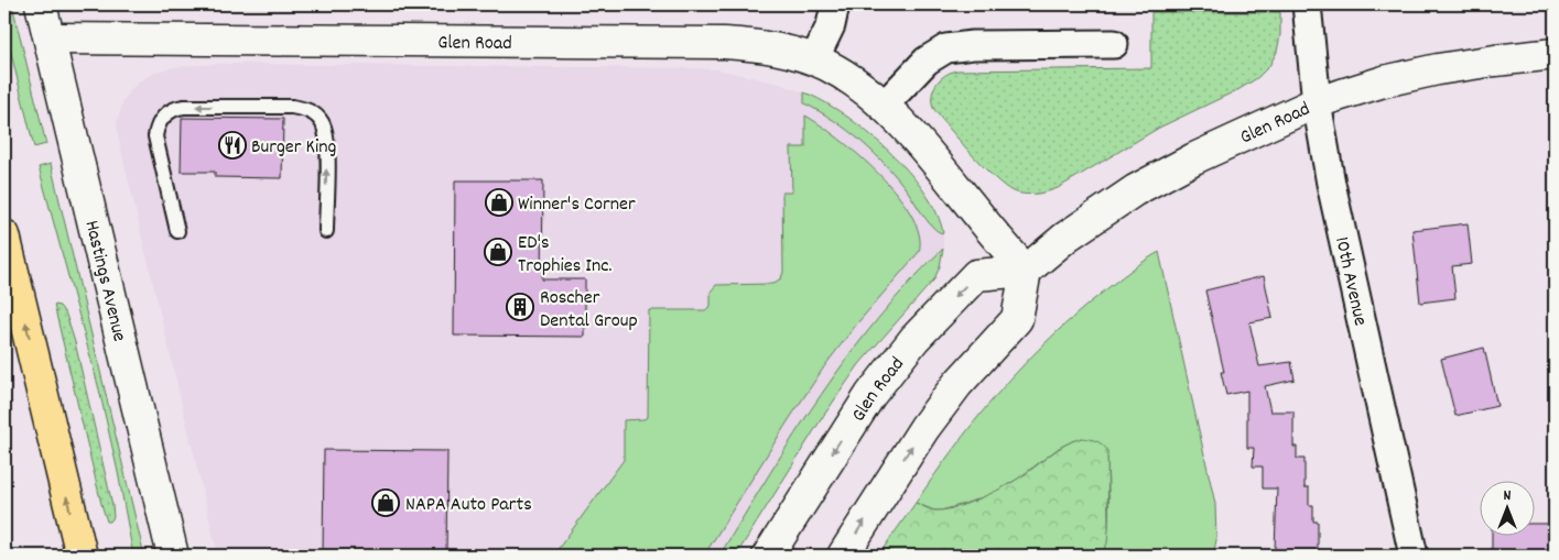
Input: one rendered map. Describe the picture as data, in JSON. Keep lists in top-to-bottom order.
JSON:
{
  "streets": {
    "street": ["Glen Road", "Hastings Avenue", "10th Avenue"]
  },
  "crossings": [
    ["Glen Road", "Hastings Avenue"],
    ["Glen Road", "10th Avenue"]
  ],
  "places": {
    "restaurant": ["Burger King"],
    "shop": ["Winner's Corner", "ED's Trophies Inc.", "NAPA Auto Parts"],
    "building": ["Roscher Dental Group"]
  },
  "north": "top"
}
